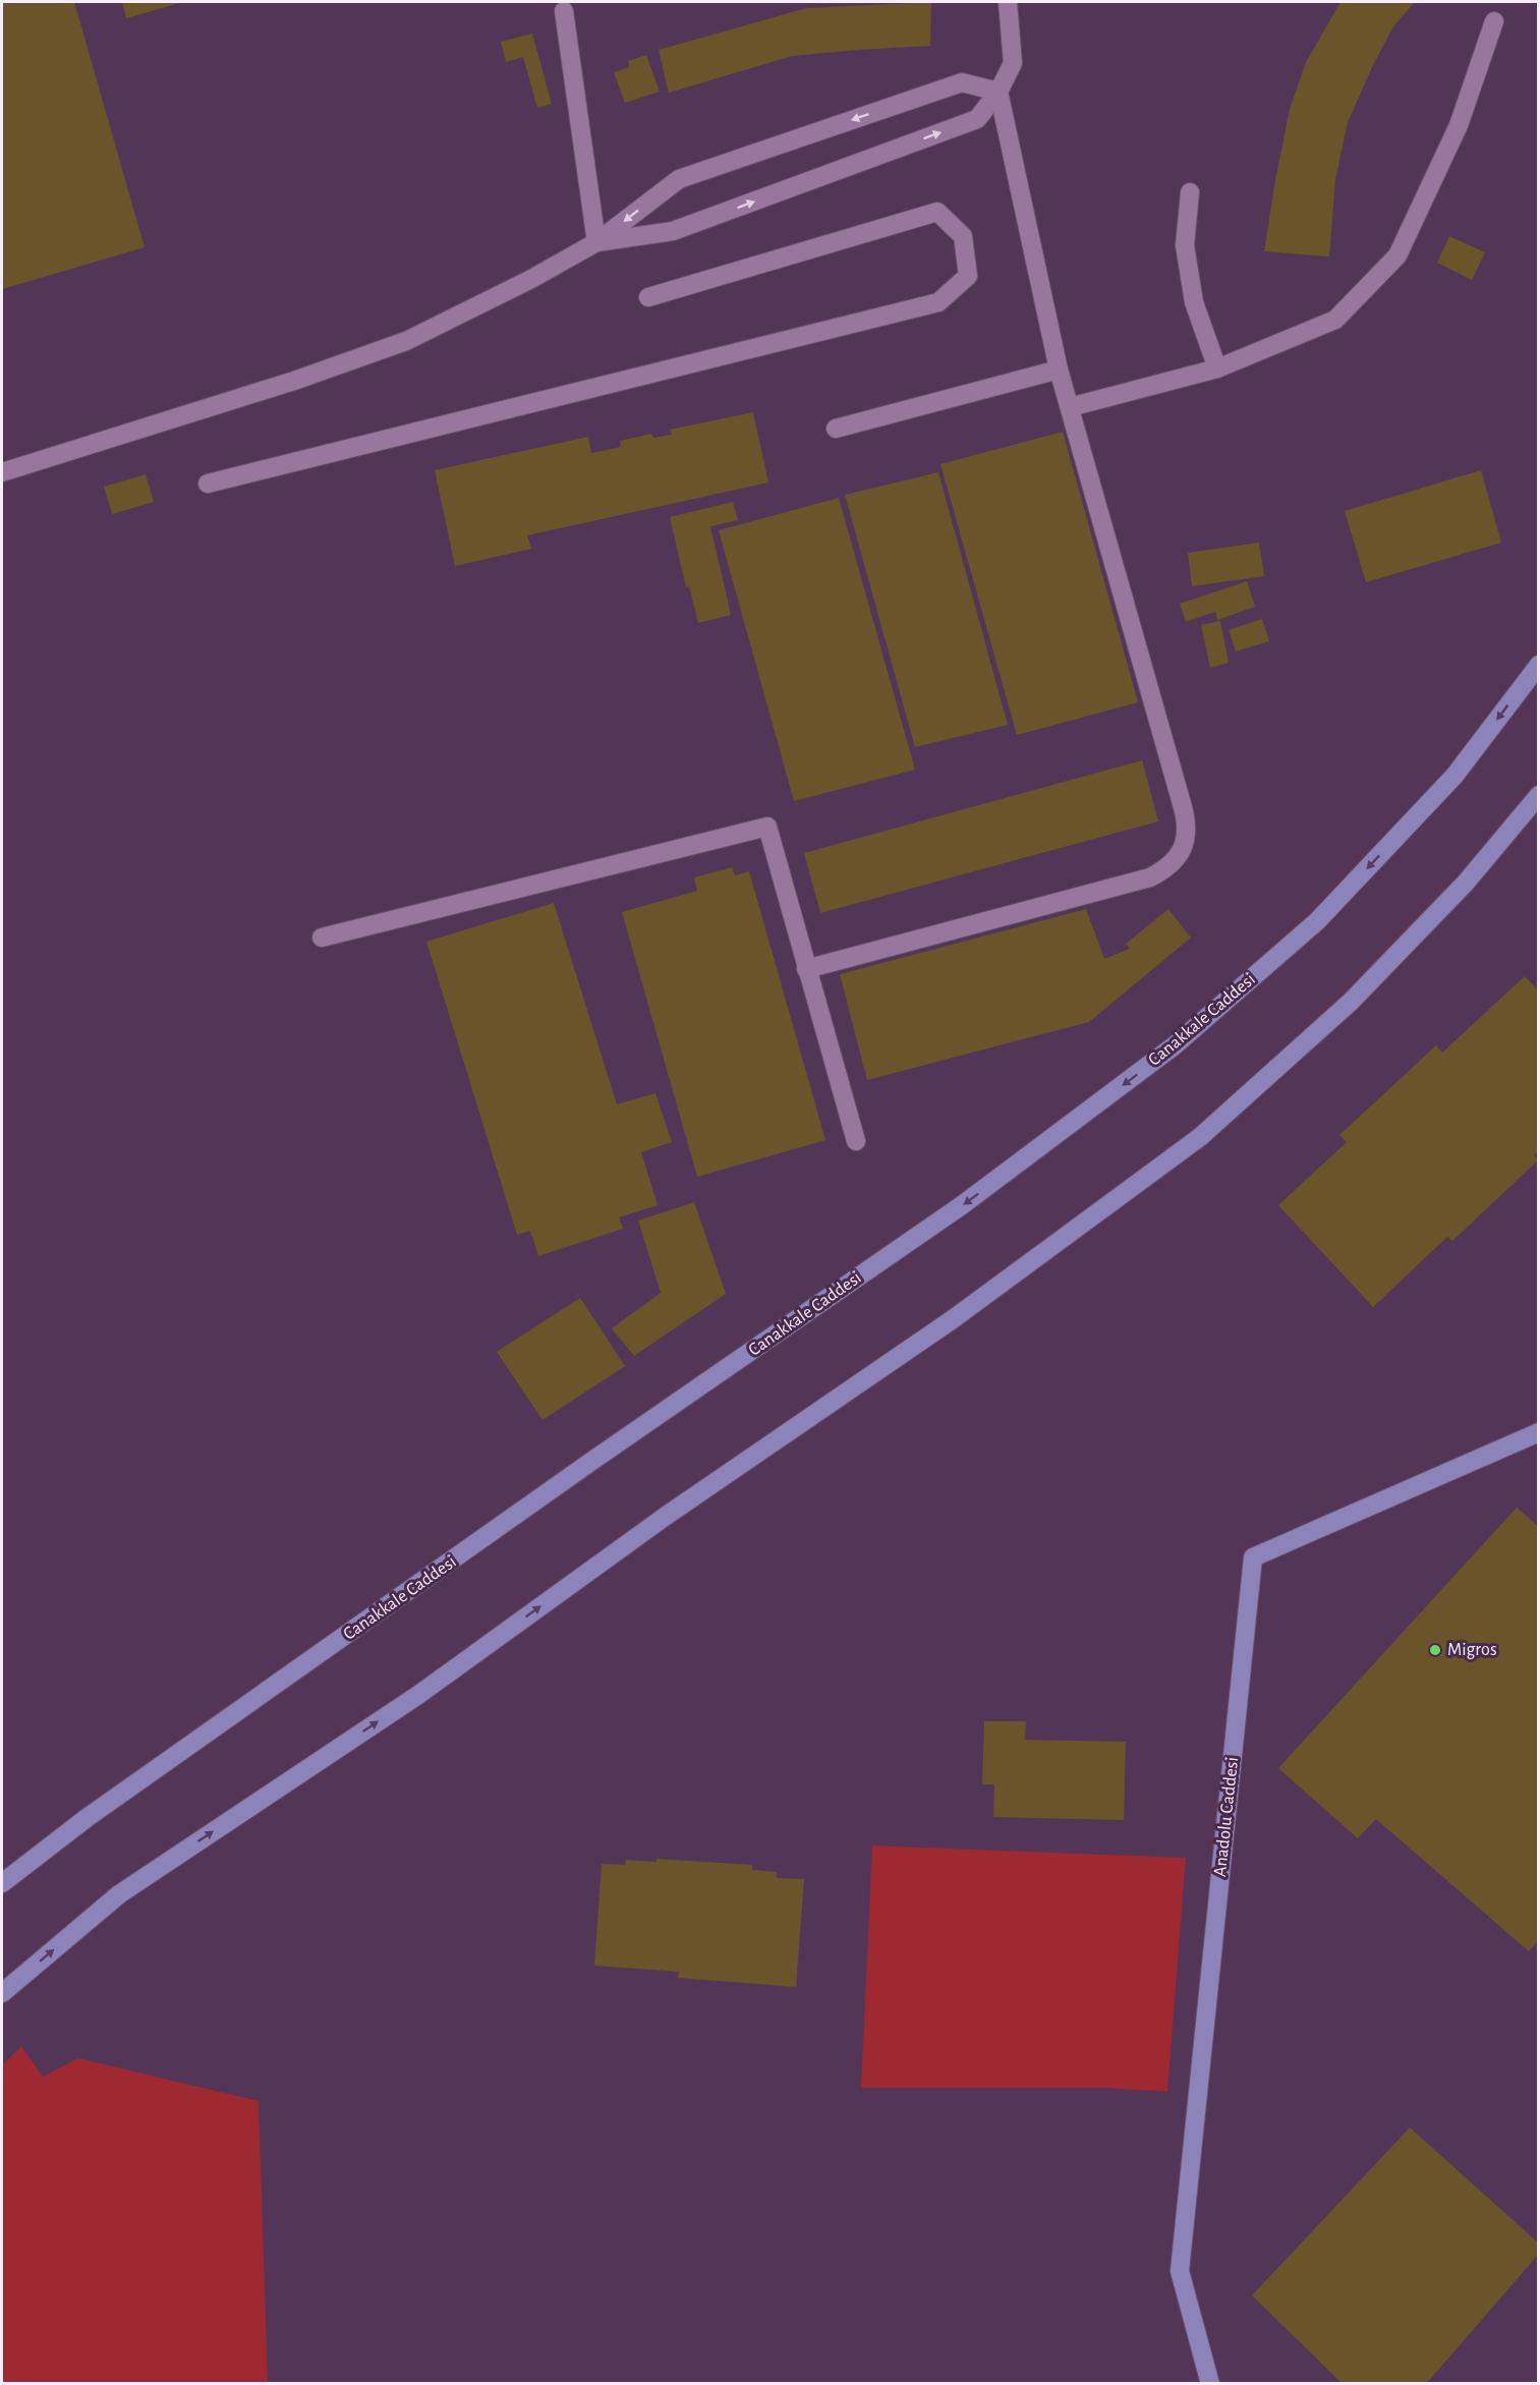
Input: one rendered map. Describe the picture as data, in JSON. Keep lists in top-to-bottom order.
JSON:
{
  "streets": {
    "main road": ["Canakkale Caddesi", "Anadolu Caddesi"]
  },
  "places": ["Migros"]
}
